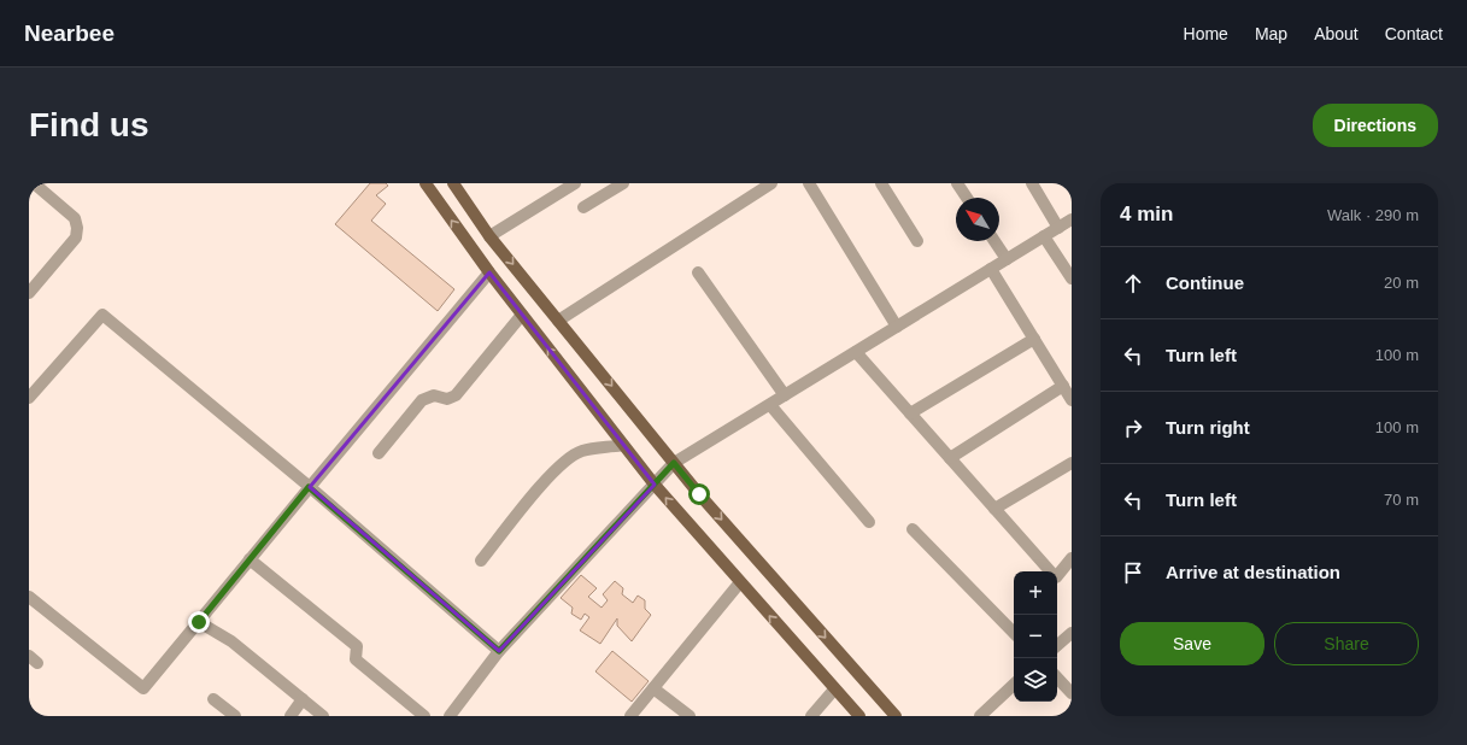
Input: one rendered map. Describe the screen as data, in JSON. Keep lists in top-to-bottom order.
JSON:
{
  "north": "top left",
  "page": {
    "header": "Nearbee",
    "nav": [
      "Home",
      "Map",
      "About",
      "Contact"
    ],
    "buttons": [
      "Directions",
      ["Save", "Share"]
    ],
    "title": "Find us",
    "heading": ["4 min", "Walk · 290 m"],
    "list": [
      ["Continue", "20 m"],
      ["Turn left", "100 m"],
      ["Turn right", "100 m"],
      ["Turn left", "70 m"],
      "Arrive at destination"
    ],
    "map_buttons": ["+", "−"]
  }
}
